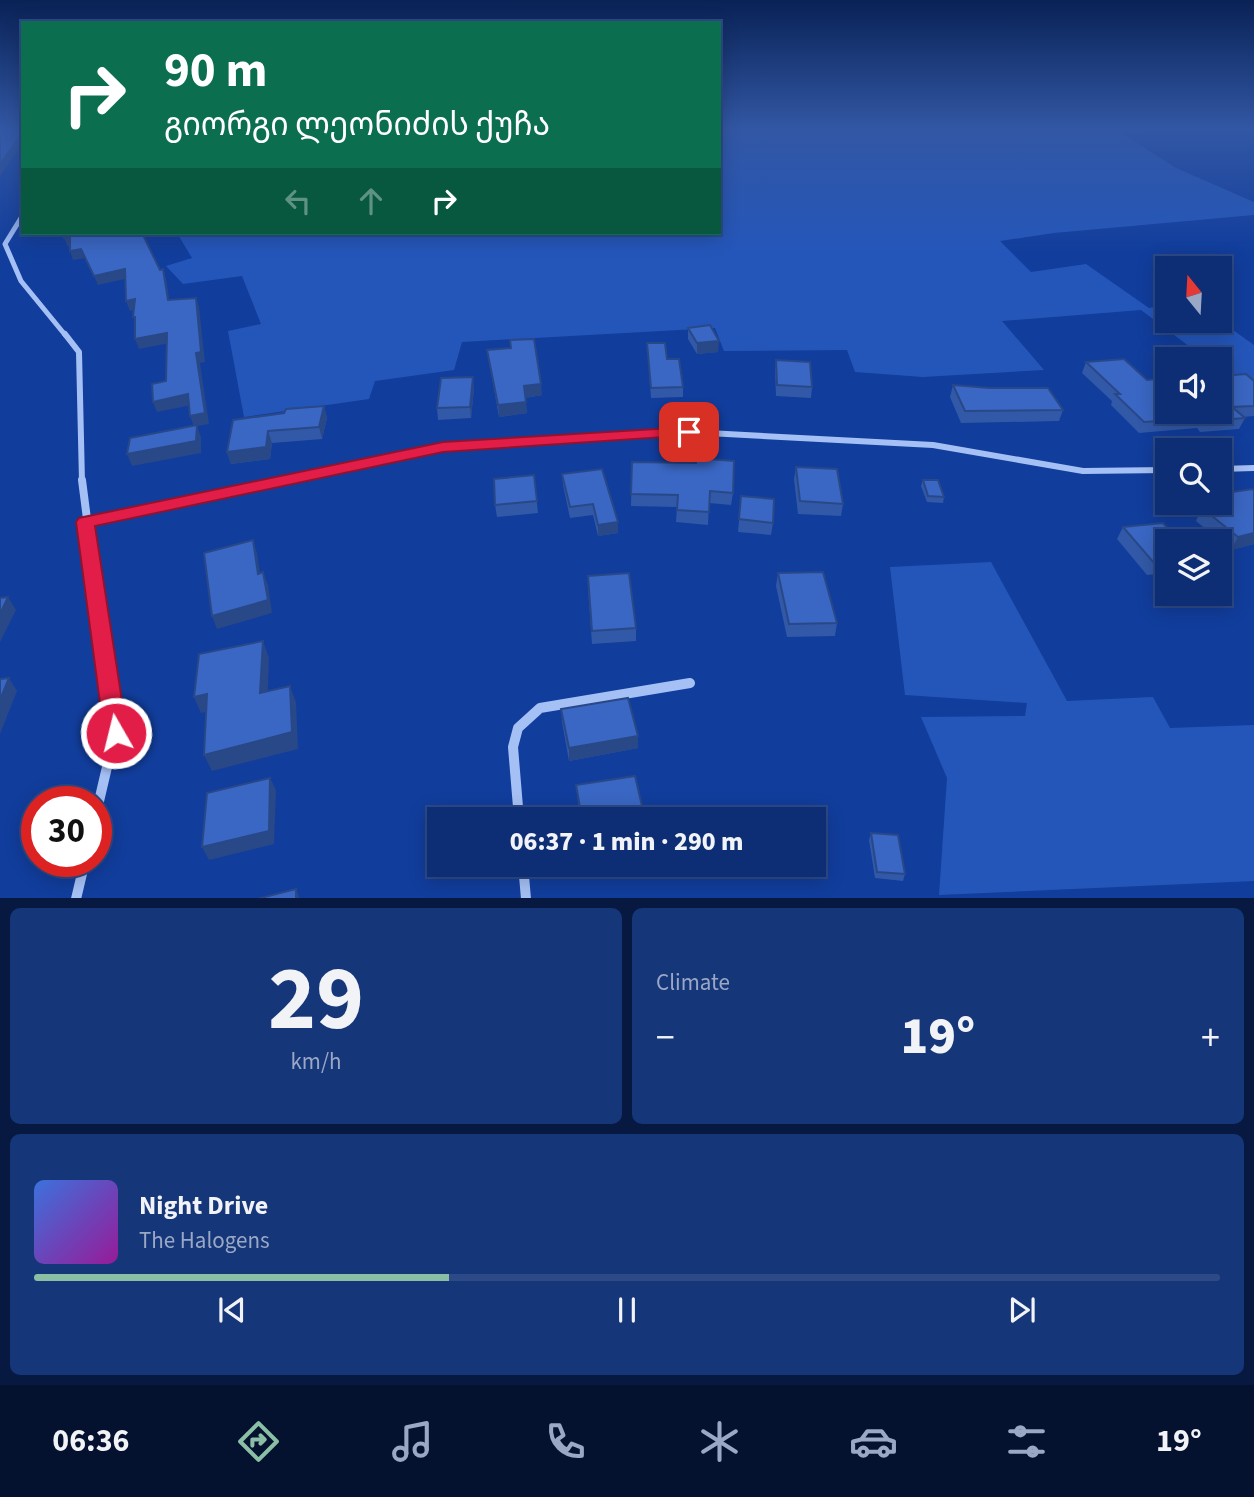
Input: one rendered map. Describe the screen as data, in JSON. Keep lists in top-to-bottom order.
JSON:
{
  "north": "top",
  "page": {
    "turn": ["90 m", "გიორგი ლეონიძის ქუჩა"],
    "limit": "30",
    "trip": "06:37 · 1 min · 290 m",
    "tile": [
      ["29", "km/h"],
      "Climate"
    ],
    "heat": ["−", "19°", "+"],
    "song": ["Night Drive", "The Halogens"],
    "tabs": ["06:36", "19°"]
  }
}
